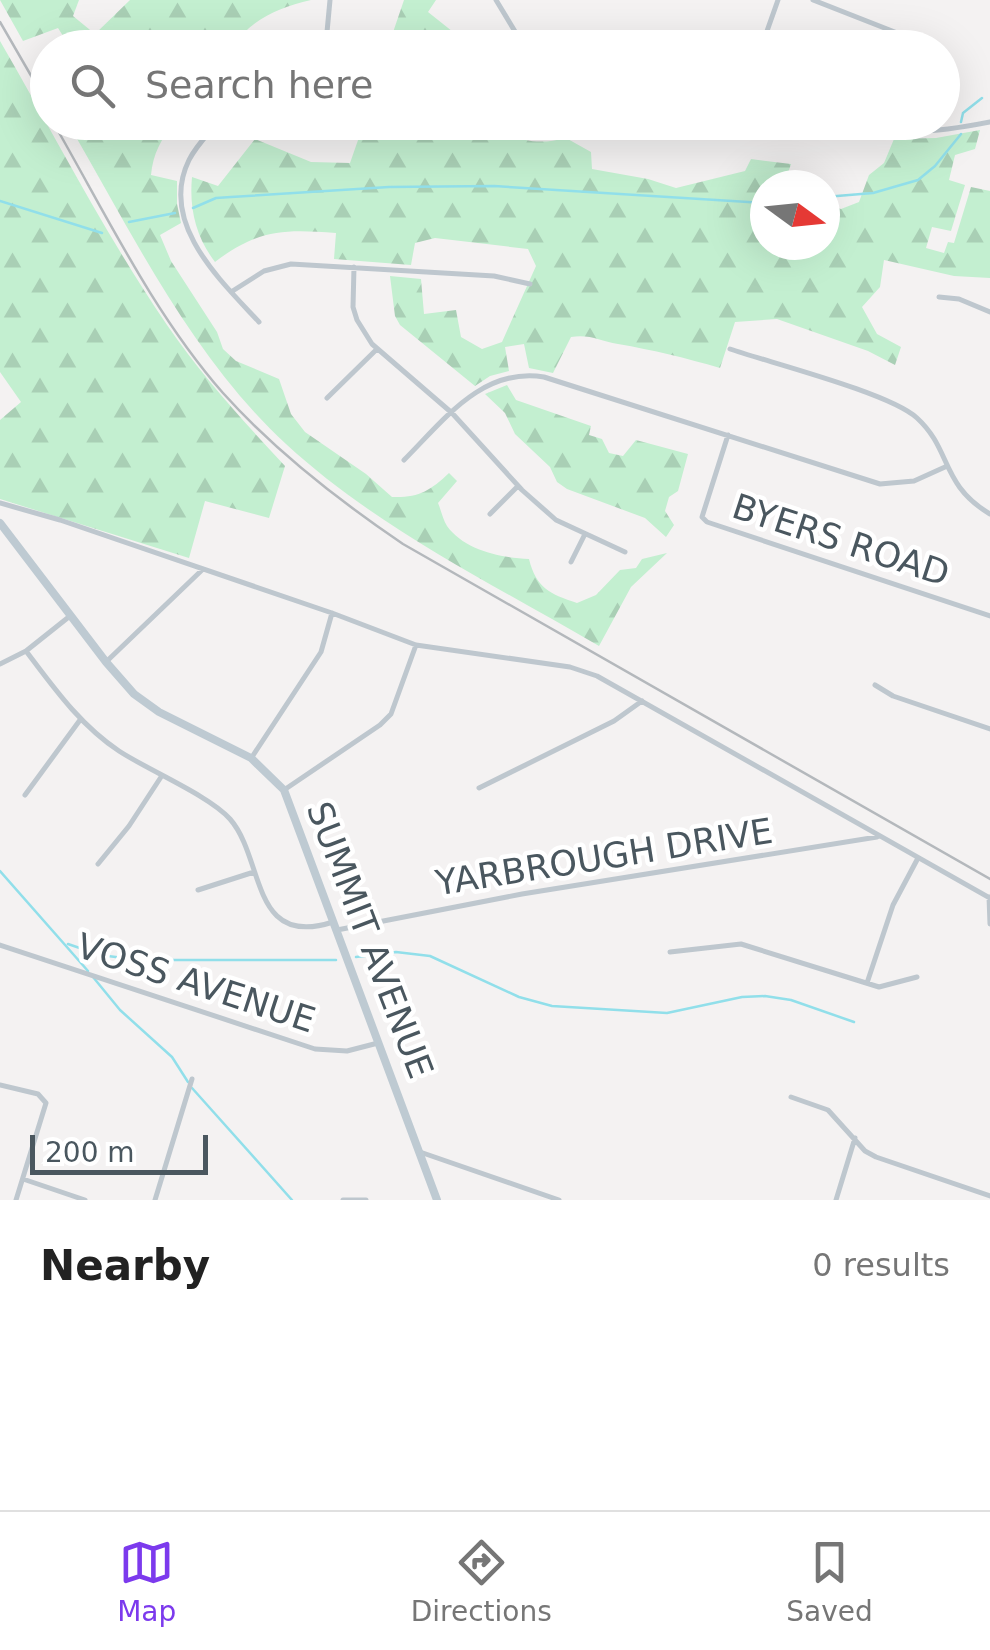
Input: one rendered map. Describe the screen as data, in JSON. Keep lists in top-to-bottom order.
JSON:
{
  "streets": {
    "main road": ["SUMMIT AVENUE"],
    "street": ["BYERS ROAD", "YARBROUGH DRIVE", "VOSS AVENUE"]
  },
  "crossings": [
    ["YARBROUGH DRIVE", "SUMMIT AVENUE"],
    ["SUMMIT AVENUE", "VOSS AVENUE"]
  ],
  "scale_bar": "200 m",
  "north": "right",
  "page": {
    "search": "Search here",
    "scale": "200 m",
    "heading": ["Nearby", "0 results"],
    "nav": ["Map", "Directions", "Saved"]
  }
}
